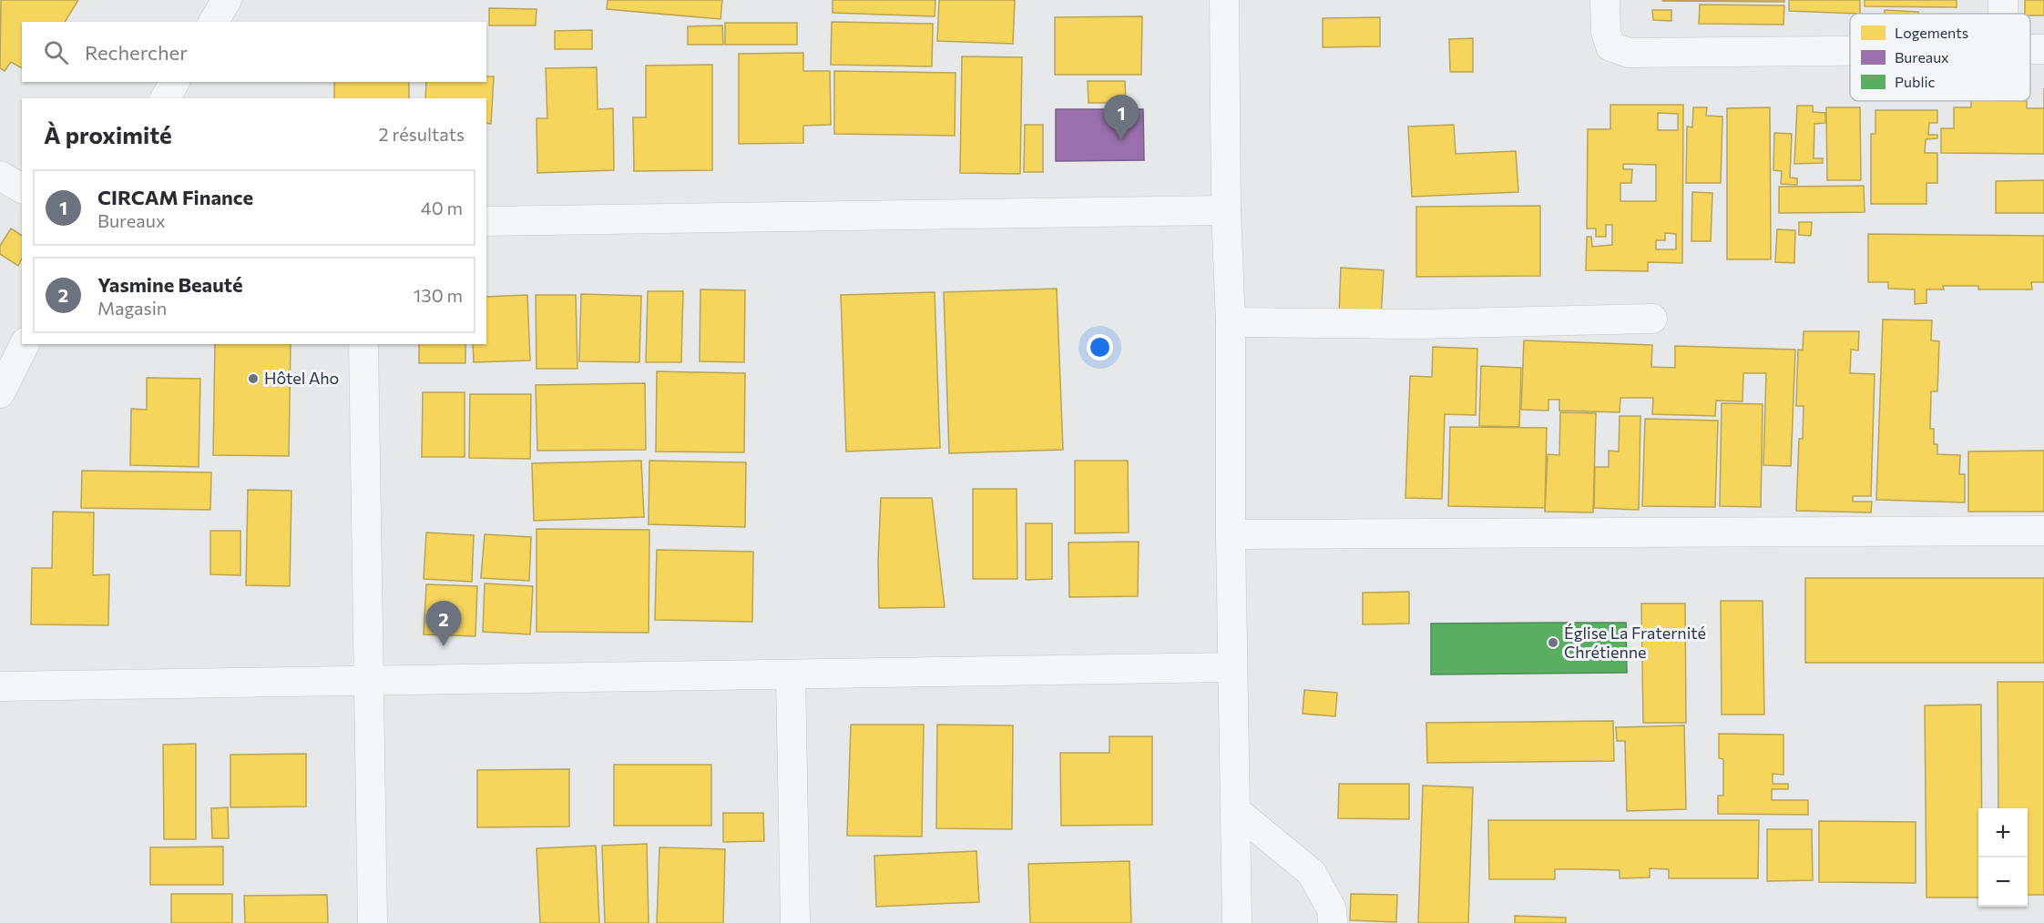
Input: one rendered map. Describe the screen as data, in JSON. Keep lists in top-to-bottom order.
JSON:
{
  "places": ["Hôtel Aho", "Église La Fraternité Chrétienne"],
  "legend": ["Logements", "Bureaux", "Public"],
  "page": {
    "search": "Rechercher",
    "pins": ["1", "2"],
    "heading": ["À proximité", "2 résultats"],
    "list": [
      {
        "mark": "1",
        "name": "CIRCAM Finance",
        "note": "Bureaux",
        "value": "40 m"
      },
      {
        "mark": "2",
        "name": "Yasmine Beauté",
        "note": "Magasin",
        "value": "130 m"
      }
    ],
    "map_buttons": ["+", "−"]
  }
}
